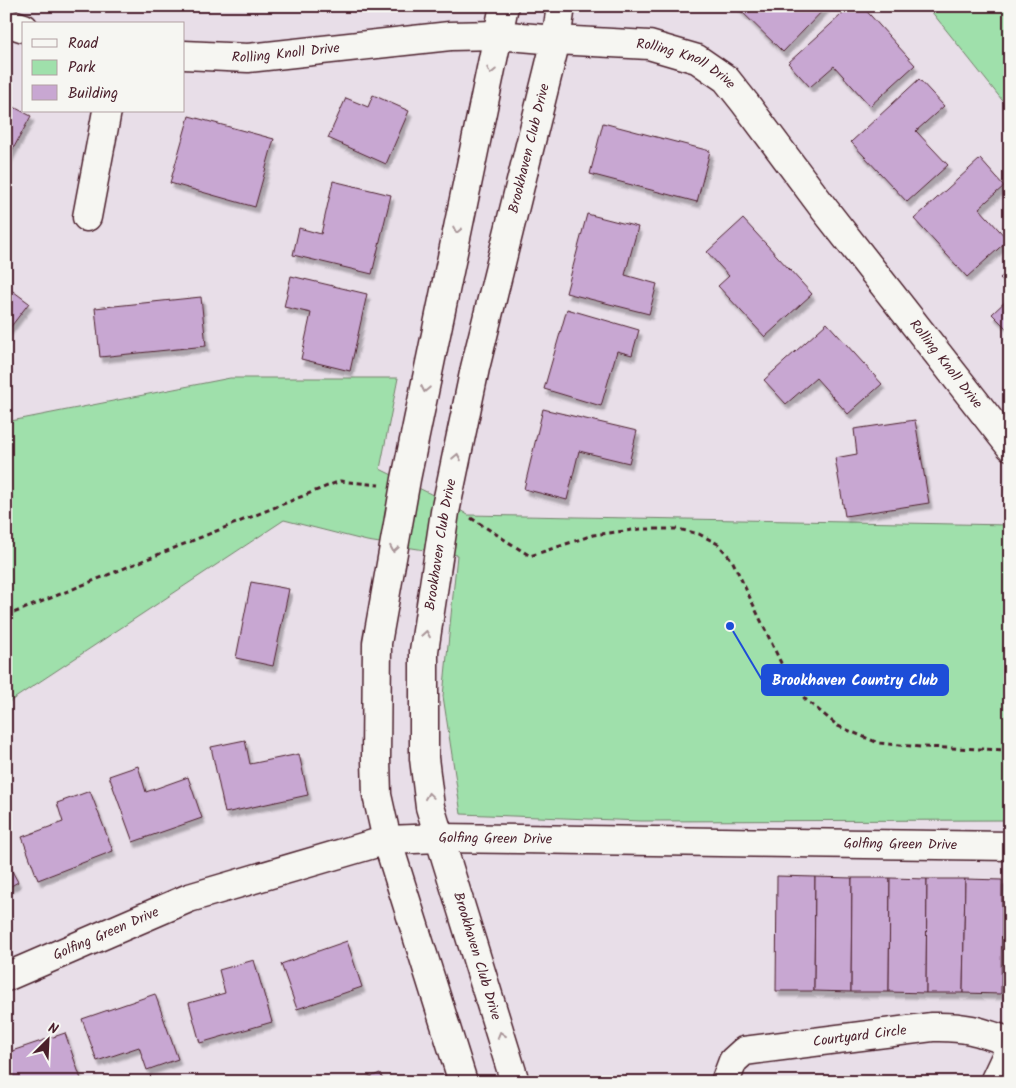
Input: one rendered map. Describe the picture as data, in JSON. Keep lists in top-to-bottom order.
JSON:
{
  "streets": {
    "street": [
      "Rolling Knoll Drive",
      "Brookhaven Club Drive",
      "Golfing Green Drive",
      "Courtyard Circle"
    ]
  },
  "crossings": [
    ["Rolling Knoll Drive", "Brookhaven Club Drive"],
    ["Brookhaven Club Drive", "Golfing Green Drive"]
  ],
  "places": ["Brookhaven Country Club"],
  "legend": ["Road", "Park", "Building"],
  "north": "top right"
}
